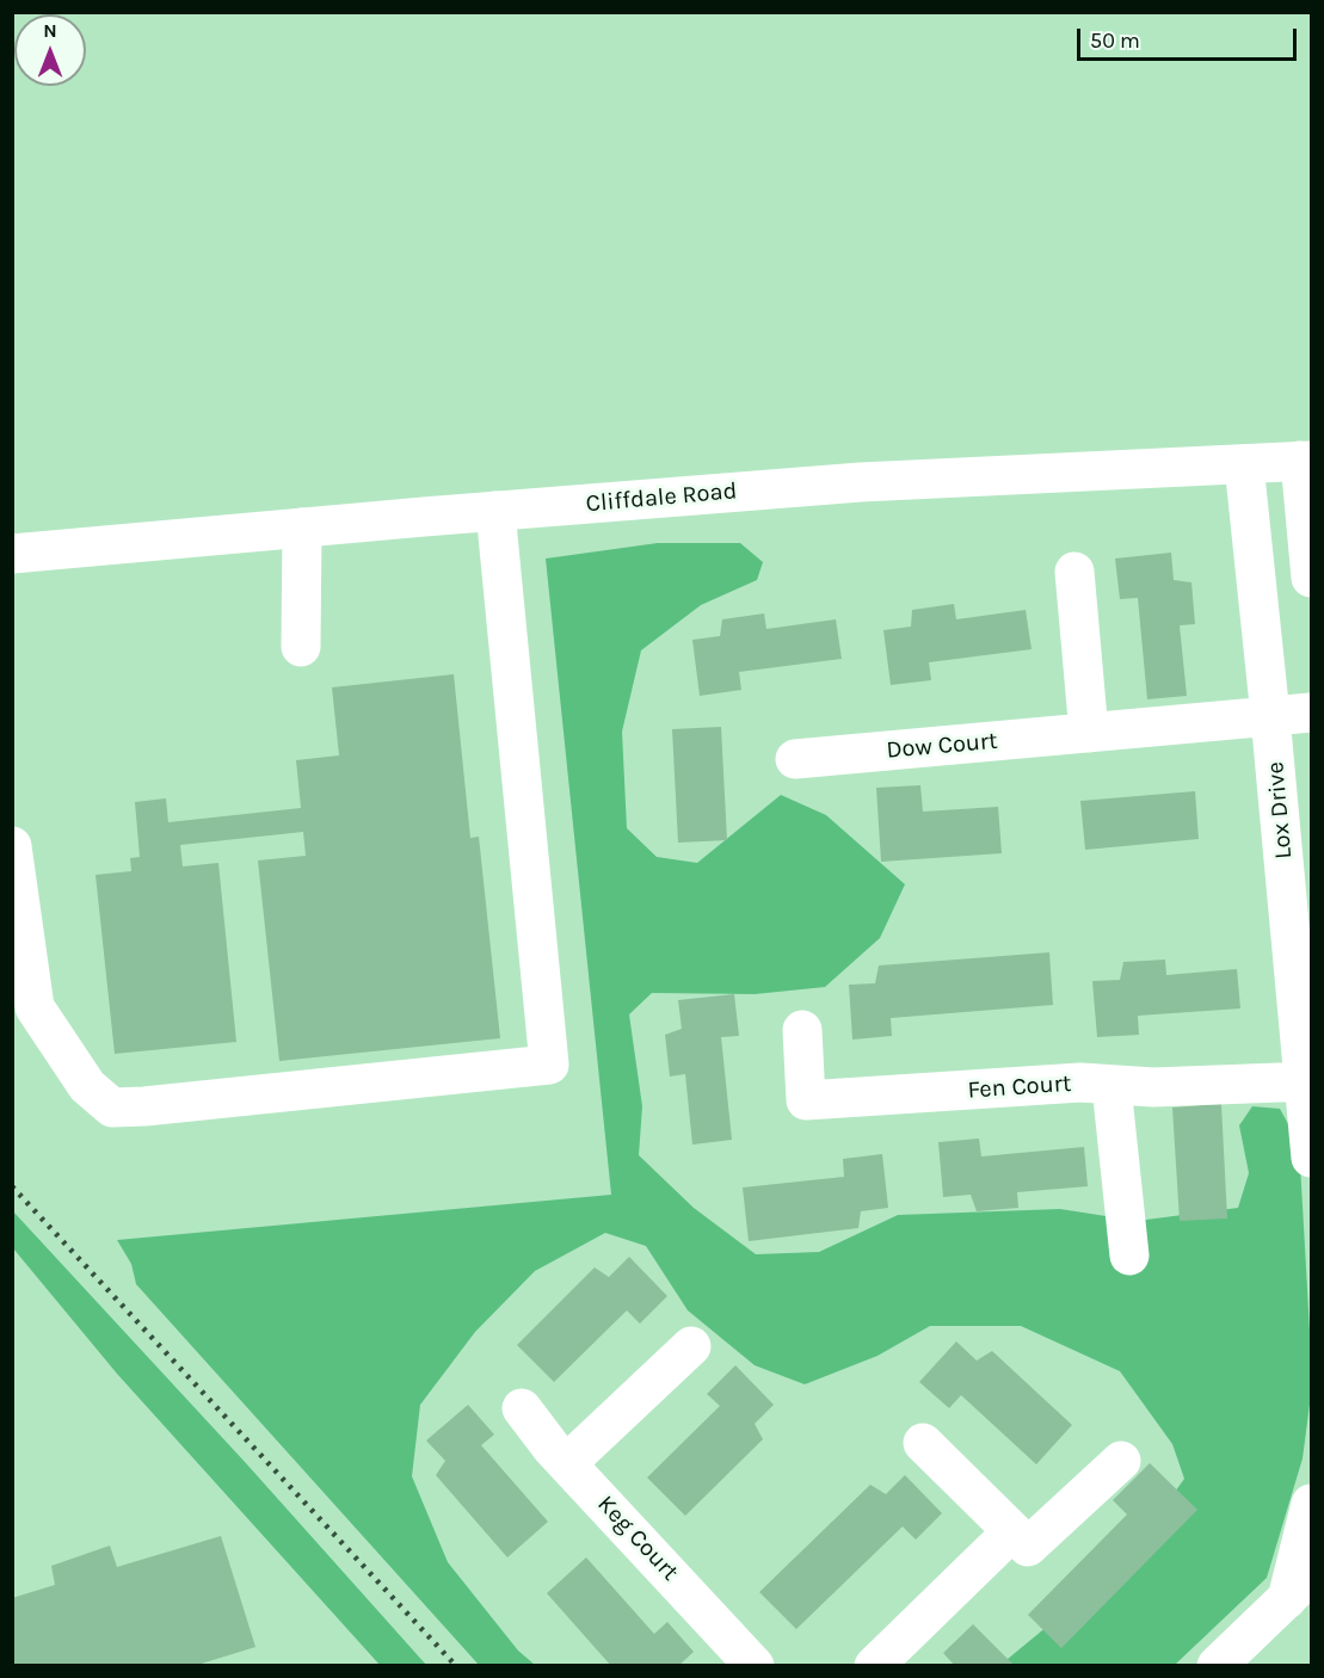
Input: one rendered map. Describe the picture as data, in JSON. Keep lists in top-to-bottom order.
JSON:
{
  "streets": {
    "street": [
      "Cliffdale Road",
      "Dow Court",
      "Lox Drive",
      "Fen Court",
      "Keg Court"
    ]
  },
  "crossings": [
    ["Cliffdale Road", "Lox Drive"],
    ["Dow Court", "Lox Drive"],
    ["Lox Drive", "Fen Court"]
  ],
  "scale_bar": "50 m",
  "north": "top"
}
